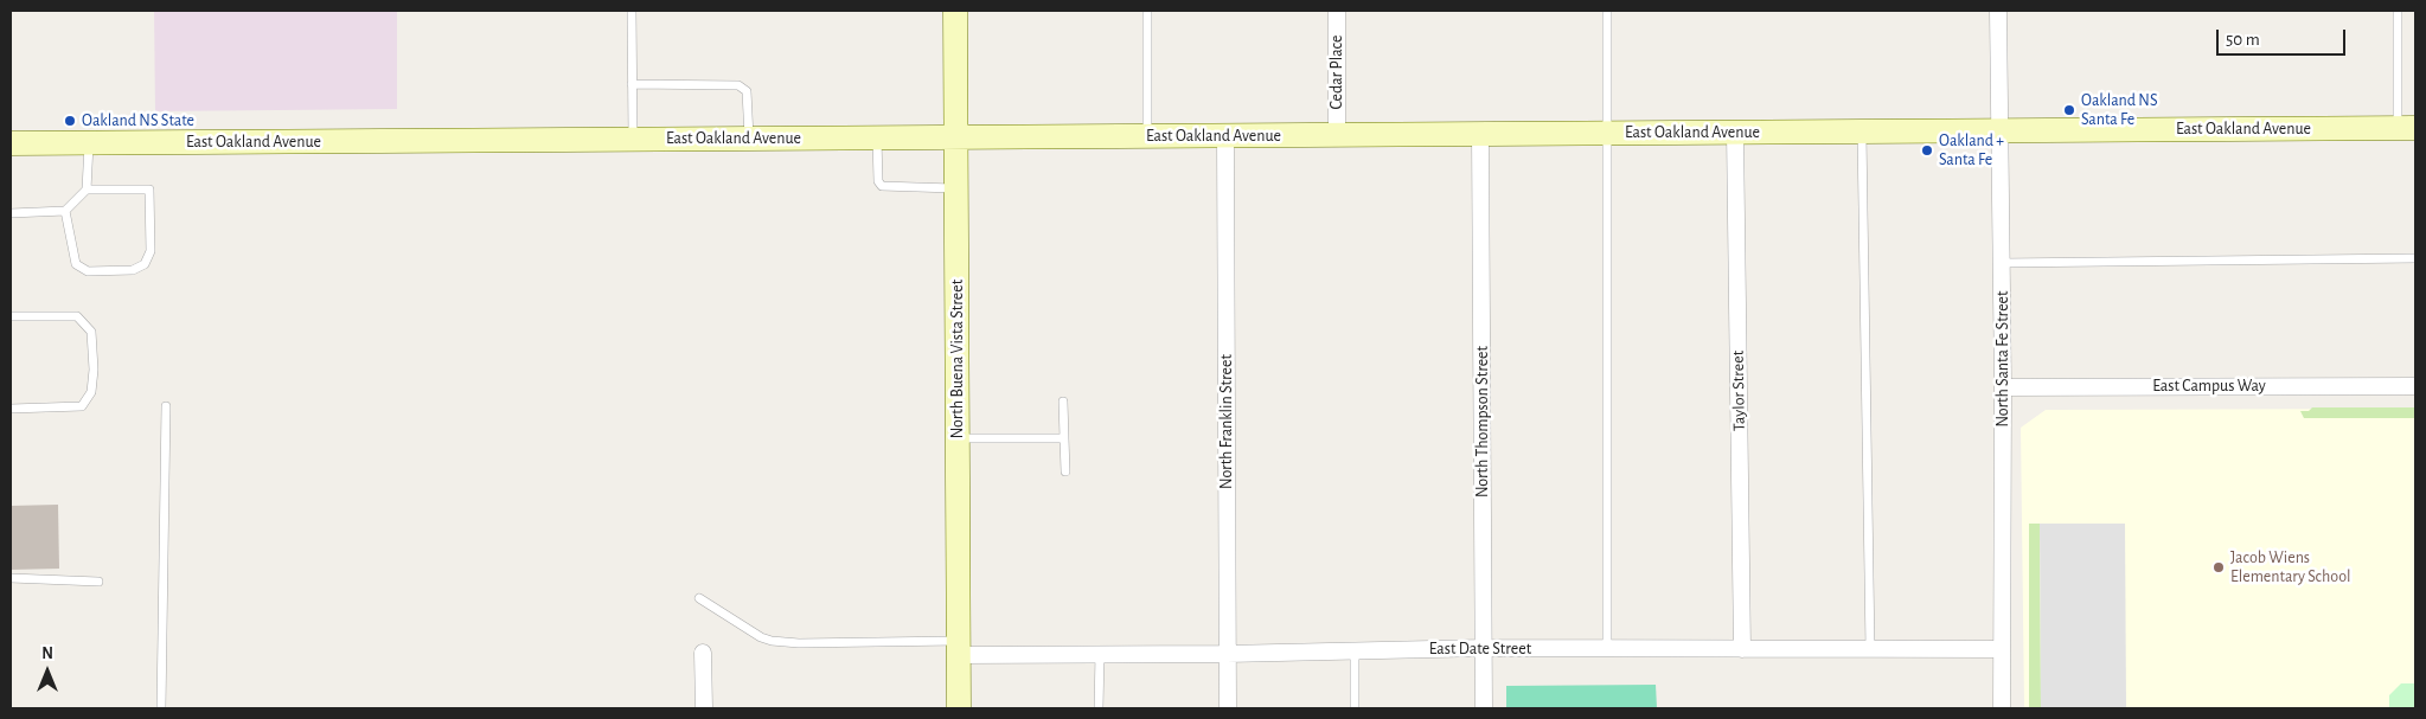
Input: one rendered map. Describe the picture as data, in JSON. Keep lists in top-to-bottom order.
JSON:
{
  "streets": {
    "street": [
      "Cedar Place",
      "East Oakland Avenue",
      "North Buena Vista Street",
      "North Santa Fe Street",
      "East Campus Way",
      "Taylor Street",
      "North Franklin Street",
      "North Thompson Street",
      "East Date Street"
    ]
  },
  "crossings": [
    ["Cedar Place", "East Oakland Avenue"],
    ["East Oakland Avenue", "North Buena Vista Street"],
    ["East Oakland Avenue", "North Santa Fe Street"],
    ["East Oakland Avenue", "Taylor Street"],
    ["East Oakland Avenue", "North Franklin Street"],
    ["East Oakland Avenue", "North Thompson Street"],
    ["North Buena Vista Street", "East Date Street"],
    ["North Santa Fe Street", "East Campus Way"],
    ["North Santa Fe Street", "East Date Street"],
    ["Taylor Street", "East Date Street"],
    ["North Franklin Street", "East Date Street"],
    ["North Thompson Street", "East Date Street"]
  ],
  "places": [
    "Oakland NS Santa Fe",
    "Oakland NS State",
    "Oakland + Santa Fe",
    "Jacob Wiens Elementary School"
  ],
  "scale_bar": "50 m",
  "north": "top"
}
